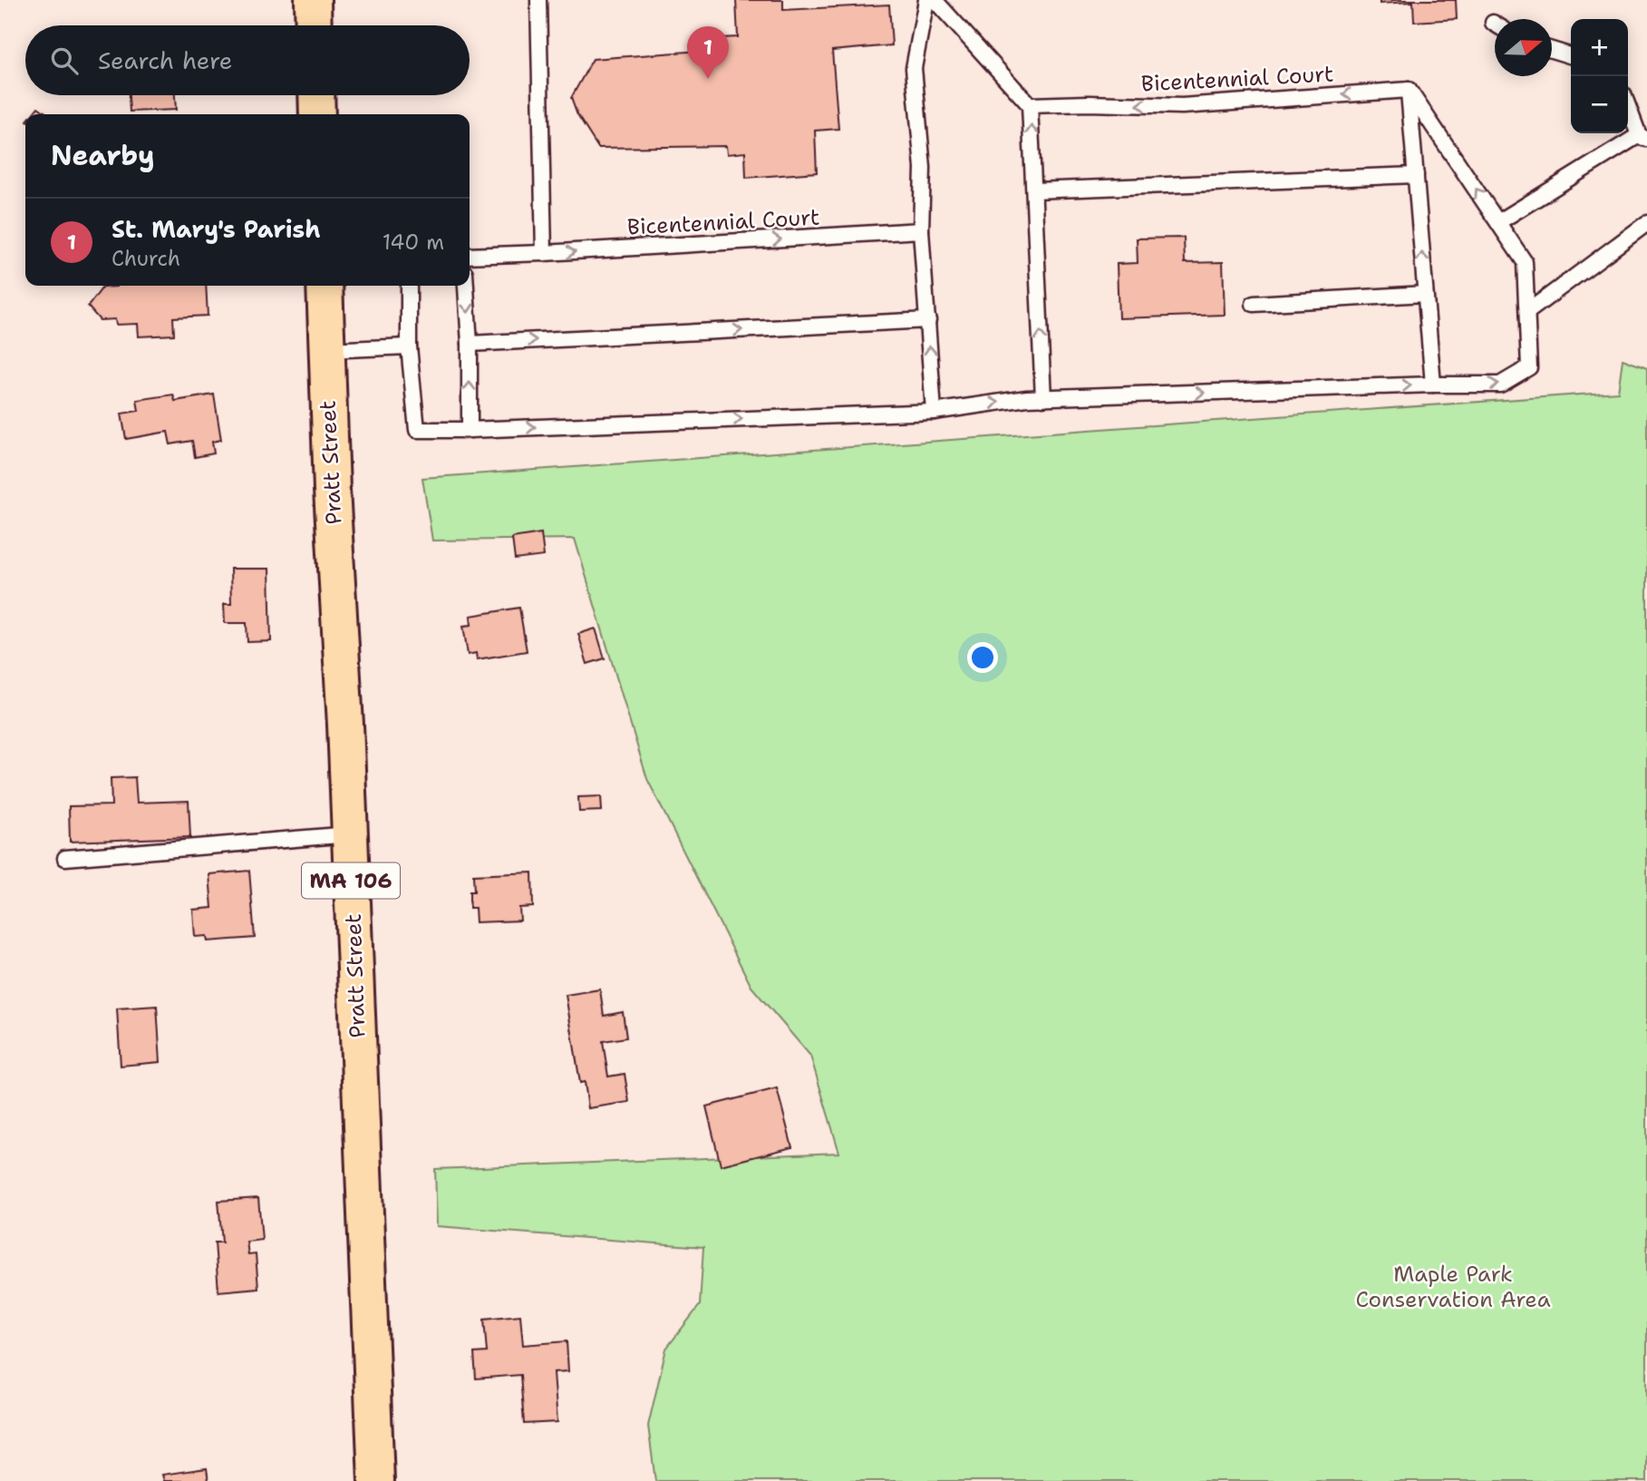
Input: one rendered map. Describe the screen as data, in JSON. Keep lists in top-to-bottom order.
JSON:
{
  "streets": {
    "main road": ["Pratt Street", "MA 106"],
    "lane": ["Bicentennial Court"]
  },
  "parks": ["Maple Park Conservation Area"],
  "north": "right",
  "page": {
    "map_buttons": ["+", "−"],
    "search": "Search here",
    "pins": "1",
    "heading": "Nearby",
    "list": [
      {
        "mark": "1",
        "name": "St. Mary's Parish",
        "note": "Church",
        "value": "140 m"
      }
    ]
  }
}
